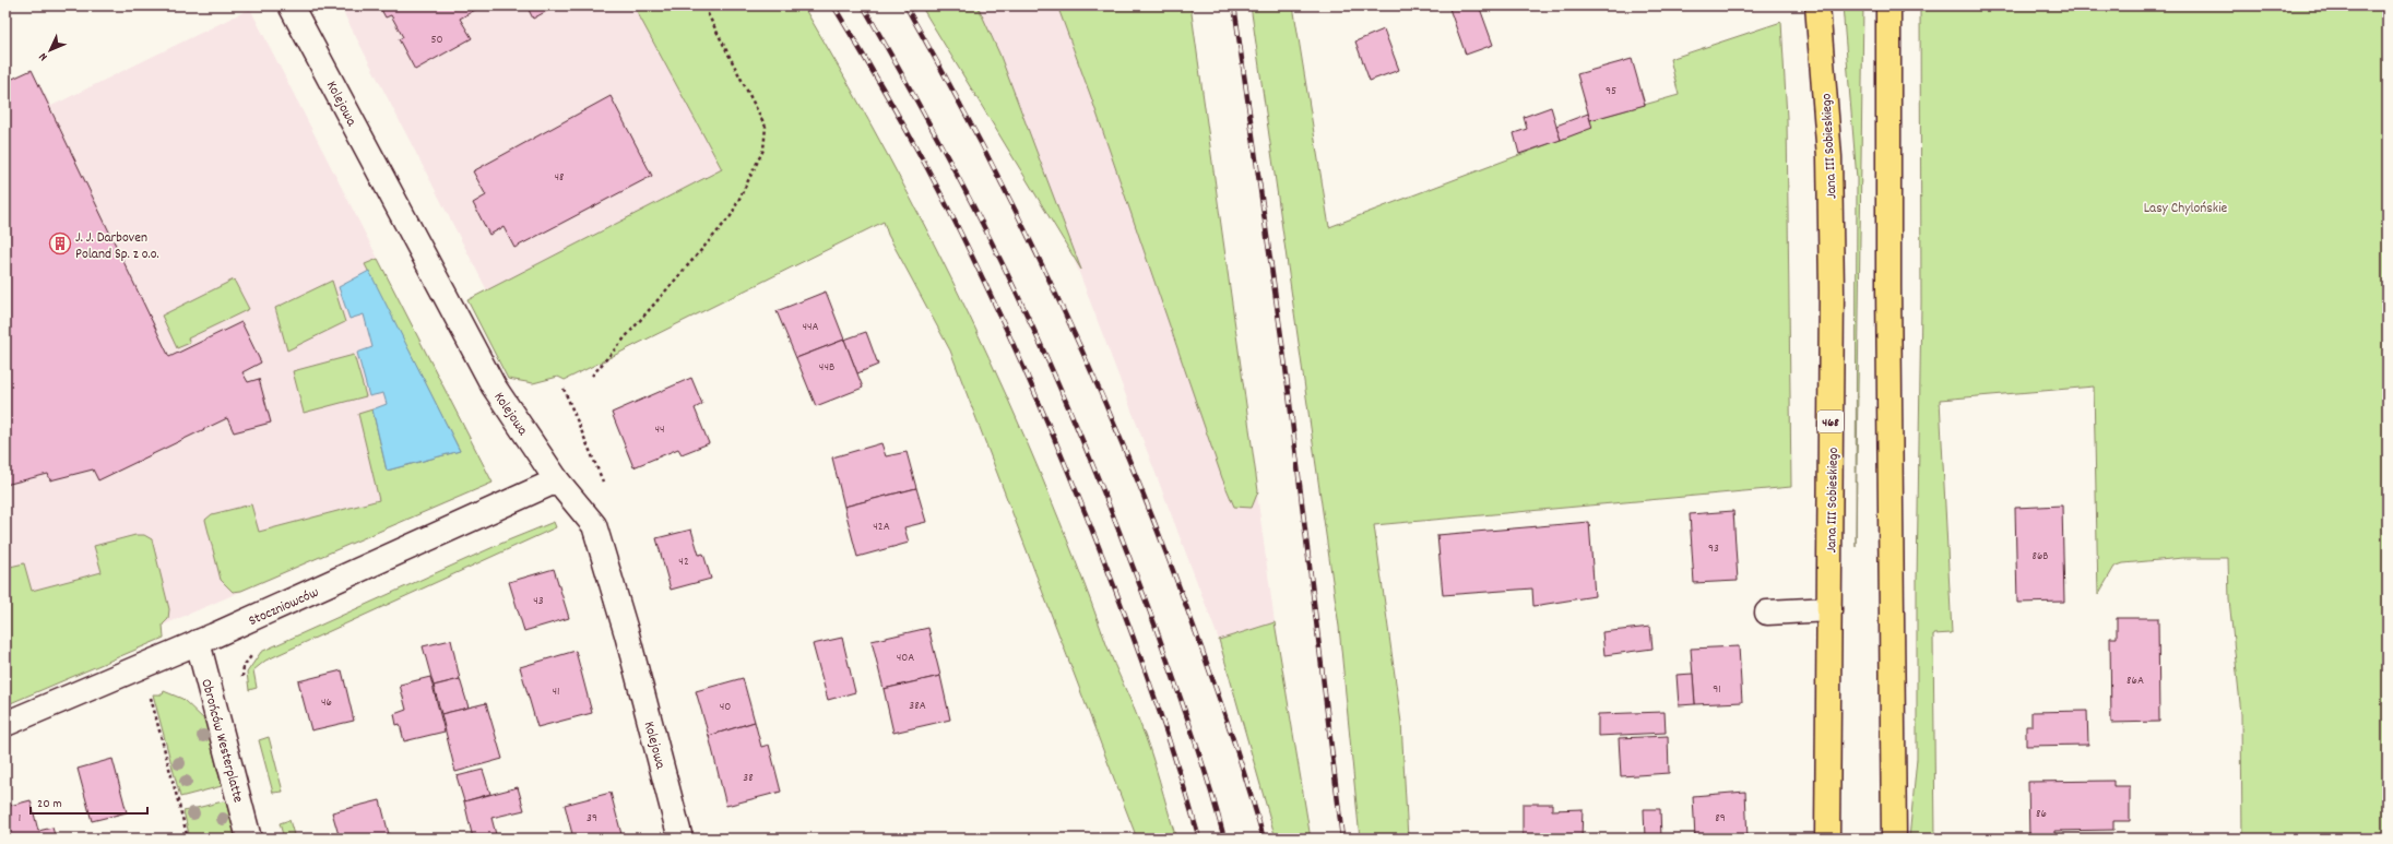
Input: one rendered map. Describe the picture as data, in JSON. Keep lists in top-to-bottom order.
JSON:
{
  "streets": {
    "main road": ["Jana III Sobieskiego", "468"],
    "street": ["Kolejowa", "Stoczniowców", "Obrońców Westerplatte"]
  },
  "crossings": [
    ["Kolejowa", "Stoczniowców"],
    ["Stoczniowców", "Obrońców Westerplatte"]
  ],
  "parks": ["Lasy Chylońskie"],
  "places": {
    "building": ["J. J. Darboven Poland Sp. z o.o."]
  },
  "house_numbers": [
    "50",
    "95",
    "48",
    "44A",
    "44B",
    "44",
    "42A",
    "93",
    "86B",
    "42",
    "43",
    "40A",
    "86A",
    "91",
    "41",
    "46",
    "38A",
    "40",
    "38",
    "86",
    "1",
    "39",
    "89"
  ],
  "scale_bar": "20 m",
  "north": "bottom left"
}
